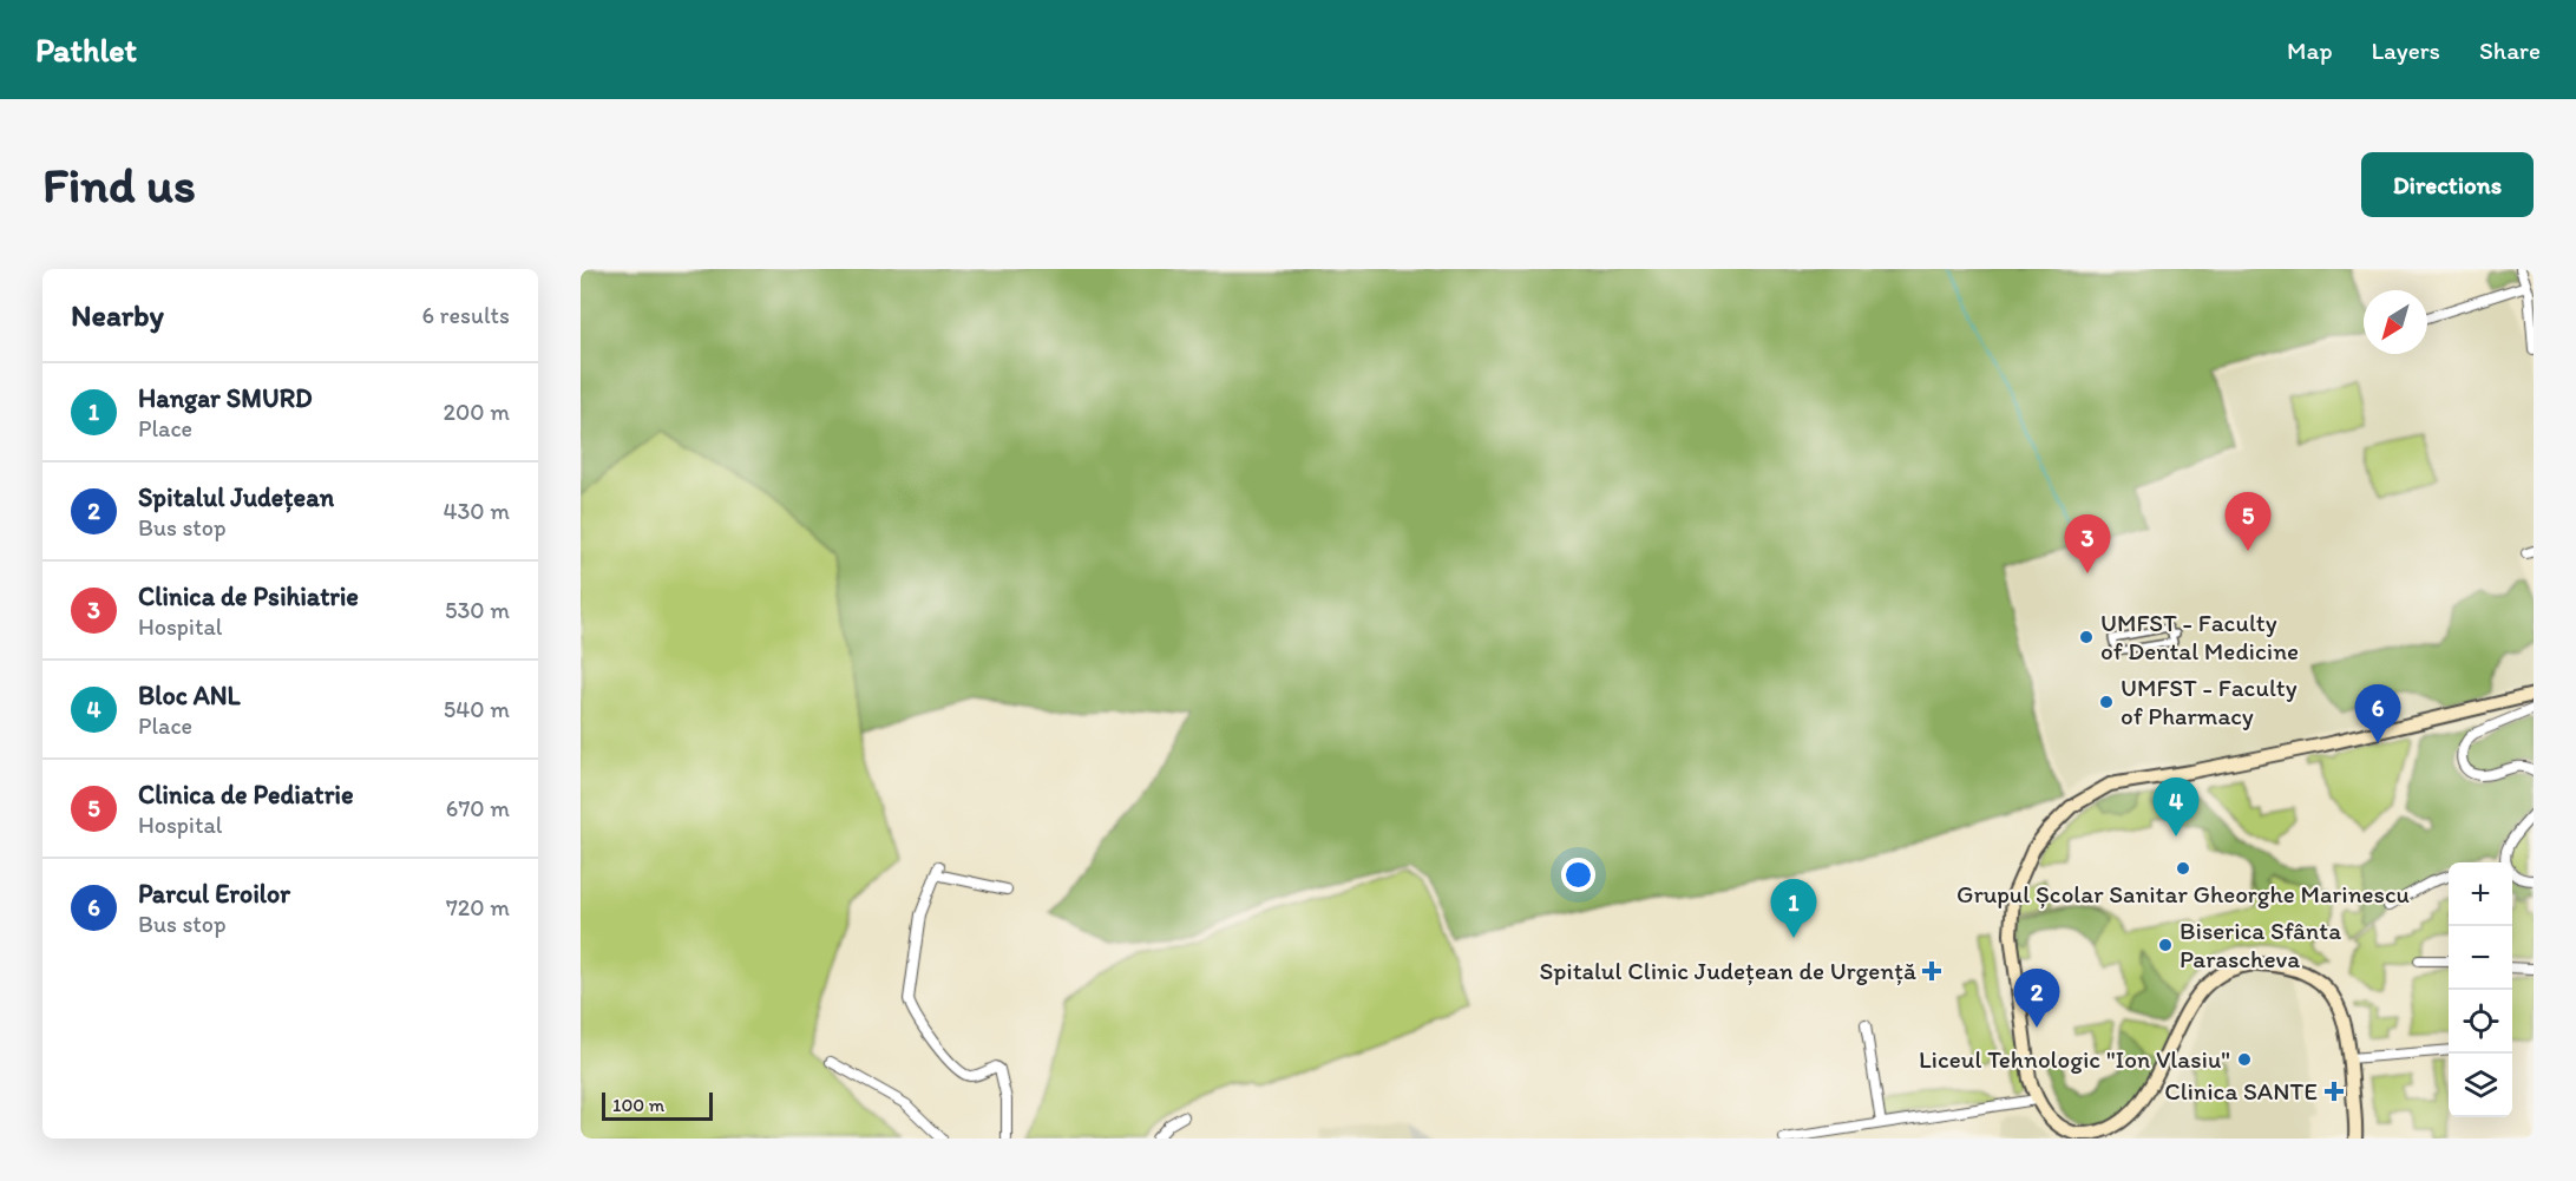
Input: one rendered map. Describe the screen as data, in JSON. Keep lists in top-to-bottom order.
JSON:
{
  "places": {
    "other": [
      "UMFST - Faculty of Dental Medicine",
      "UMFST - Faculty of Pharmacy",
      "Grupul Școlar Sanitar Gheorghe Marinescu",
      "Biserica Sfânta Parascheva",
      "Liceul Tehnologic \"Ion Vlasiu\""
    ],
    "health": ["Spitalul Clinic Județean de Urgență", "Clinica SANTE"]
  },
  "scale_bar": "100 m",
  "north": "bottom left",
  "page": {
    "header": "Pathlet",
    "nav": ["Map", "Layers", "Share"],
    "buttons": "Directions",
    "title": "Find us",
    "heading": ["Nearby", "6 results"],
    "list": [
      {
        "mark": "1",
        "name": "Hangar SMURD",
        "note": "Place",
        "value": "200 m"
      },
      {
        "mark": "2",
        "name": "Spitalul Județean",
        "note": "Bus stop",
        "value": "430 m"
      },
      {
        "mark": "3",
        "name": "Clinica de Psihiatrie",
        "note": "Hospital",
        "value": "530 m"
      },
      {
        "mark": "4",
        "name": "Bloc ANL",
        "note": "Place",
        "value": "540 m"
      },
      {
        "mark": "5",
        "name": "Clinica de Pediatrie",
        "note": "Hospital",
        "value": "670 m"
      },
      {
        "mark": "6",
        "name": "Parcul Eroilor",
        "note": "Bus stop",
        "value": "720 m"
      }
    ],
    "pins": [
      "5",
      "3",
      "6",
      "4",
      "1",
      "2"
    ],
    "map_buttons": ["+", "−"],
    "scale": "100 m"
  }
}
